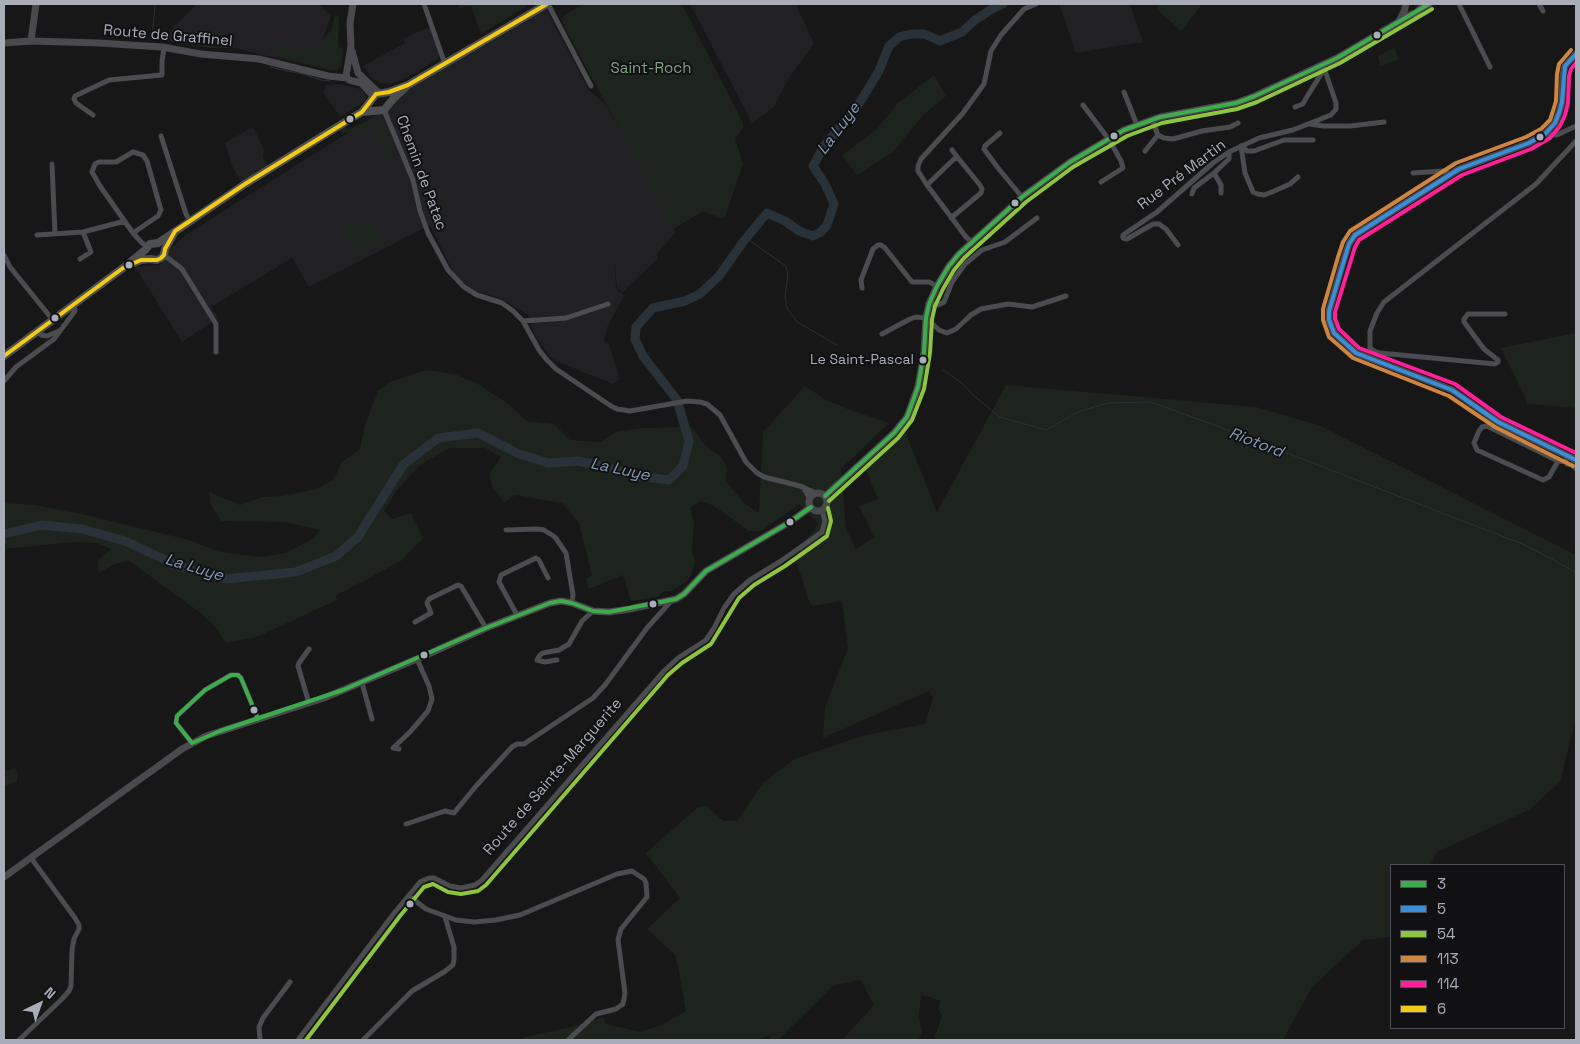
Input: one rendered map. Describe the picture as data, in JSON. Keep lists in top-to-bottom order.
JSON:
{
  "streets": {
    "street": [
      "Route de Graffinel",
      "Chemin de Patac",
      "Rue Pré Martin",
      "Route de Sainte-Marguerite"
    ]
  },
  "water": ["La Luye", "Riotord"],
  "parks": ["Saint-Roch"],
  "places": ["Le Saint-Pascal"],
  "lines": [
    "transit line 3",
    "transit line 6",
    "transit line 54",
    "transit line 113",
    "transit line 5",
    "transit line 114"
  ],
  "legend": [
    "3",
    "5",
    "54",
    "113",
    "114",
    "6"
  ],
  "north": "top right"
}
